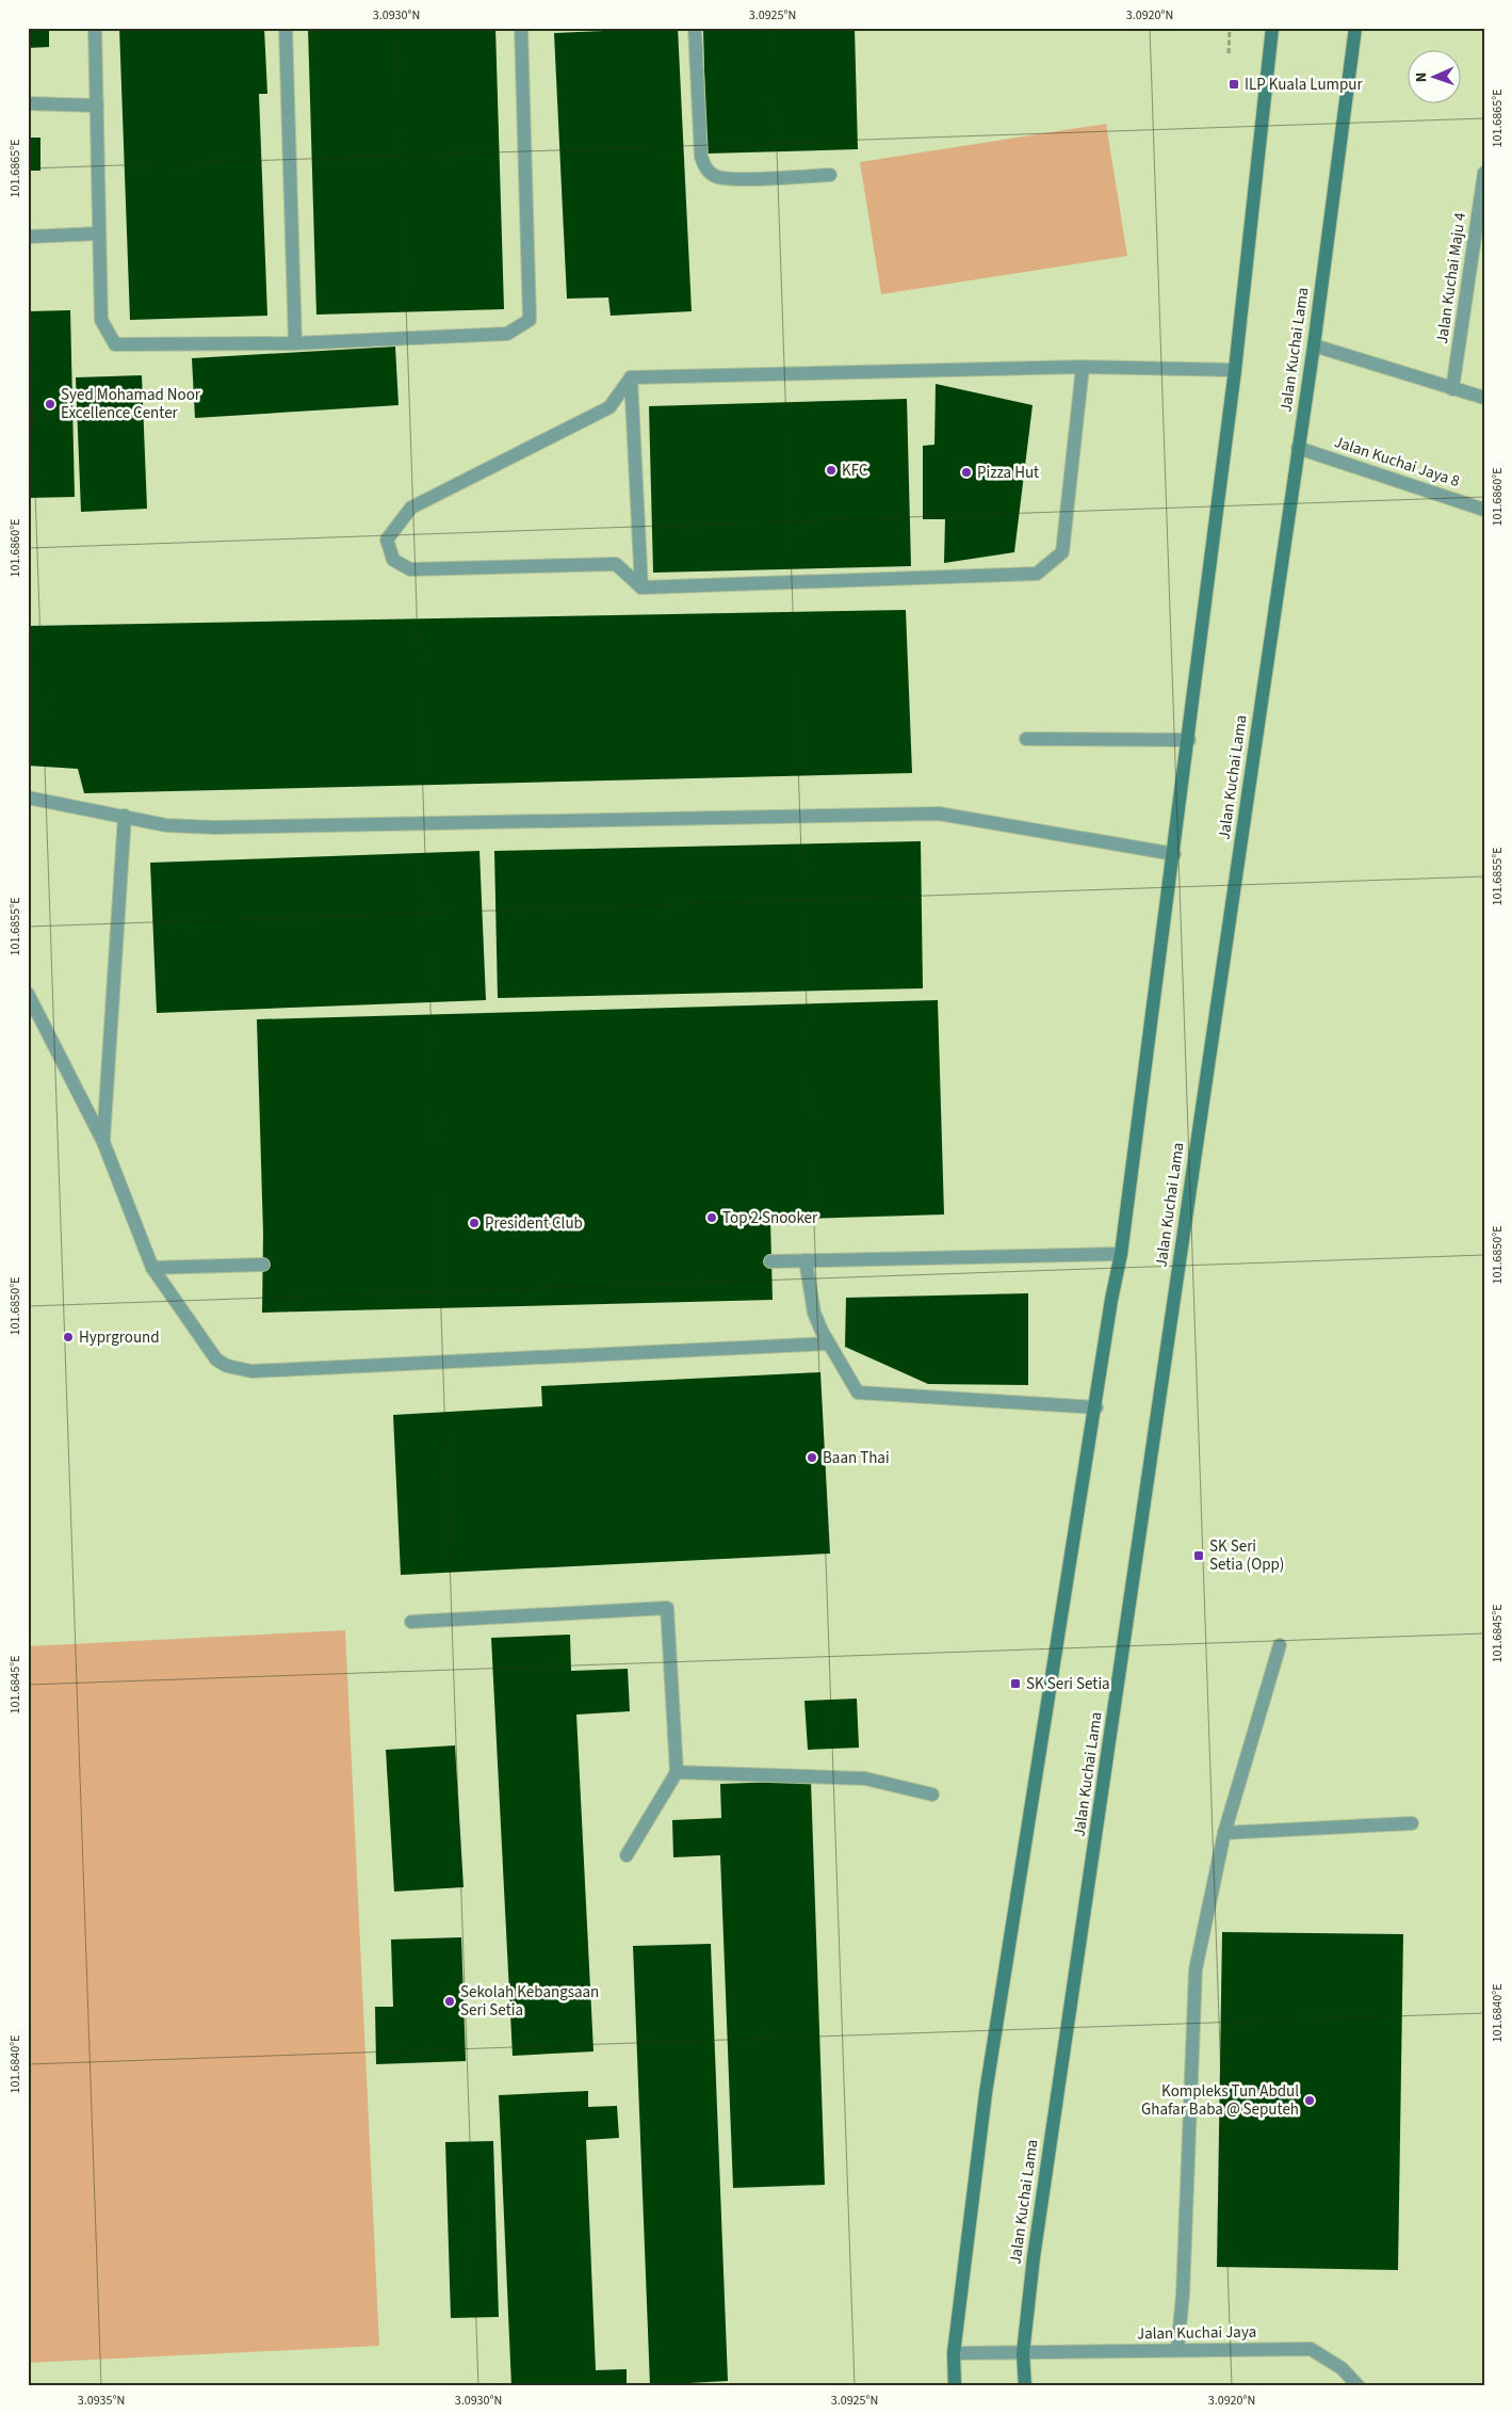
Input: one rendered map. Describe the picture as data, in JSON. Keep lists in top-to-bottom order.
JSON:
{
  "streets": {
    "main road": ["Jalan Kuchai Lama"],
    "street": ["Jalan Kuchai Maju 4", "Jalan Kuchai Jaya 8", "Jalan Kuchai Jaya"]
  },
  "crossings": [
    ["Jalan Kuchai Lama", "Jalan Kuchai Jaya 8"],
    ["Jalan Kuchai Lama", "Jalan Kuchai Jaya"]
  ],
  "places": {
    "transit": ["ILP Kuala Lumpur", "SK Seri Setia (Opp)", "SK Seri Setia"],
    "other": [
      "Syed Mohamad Noor Excellence Center",
      "KFC",
      "Pizza Hut",
      "Top 2 Snooker",
      "President Club",
      "Hyprground",
      "Baan Thai",
      "Sekolah Kebangsaan Seri Setia",
      "Kompleks Tun Abdul Ghafar Baba @ Seputeh"
    ]
  },
  "north": "left",
  "coordinates": [
    "3.0930°N",
    "3.0925°N",
    "3.0920°N",
    "101.6865°E",
    "101.6860°E",
    "101.6855°E",
    "101.6850°E",
    "101.6845°E",
    "101.6840°E",
    "3.0935°N"
  ]
}
